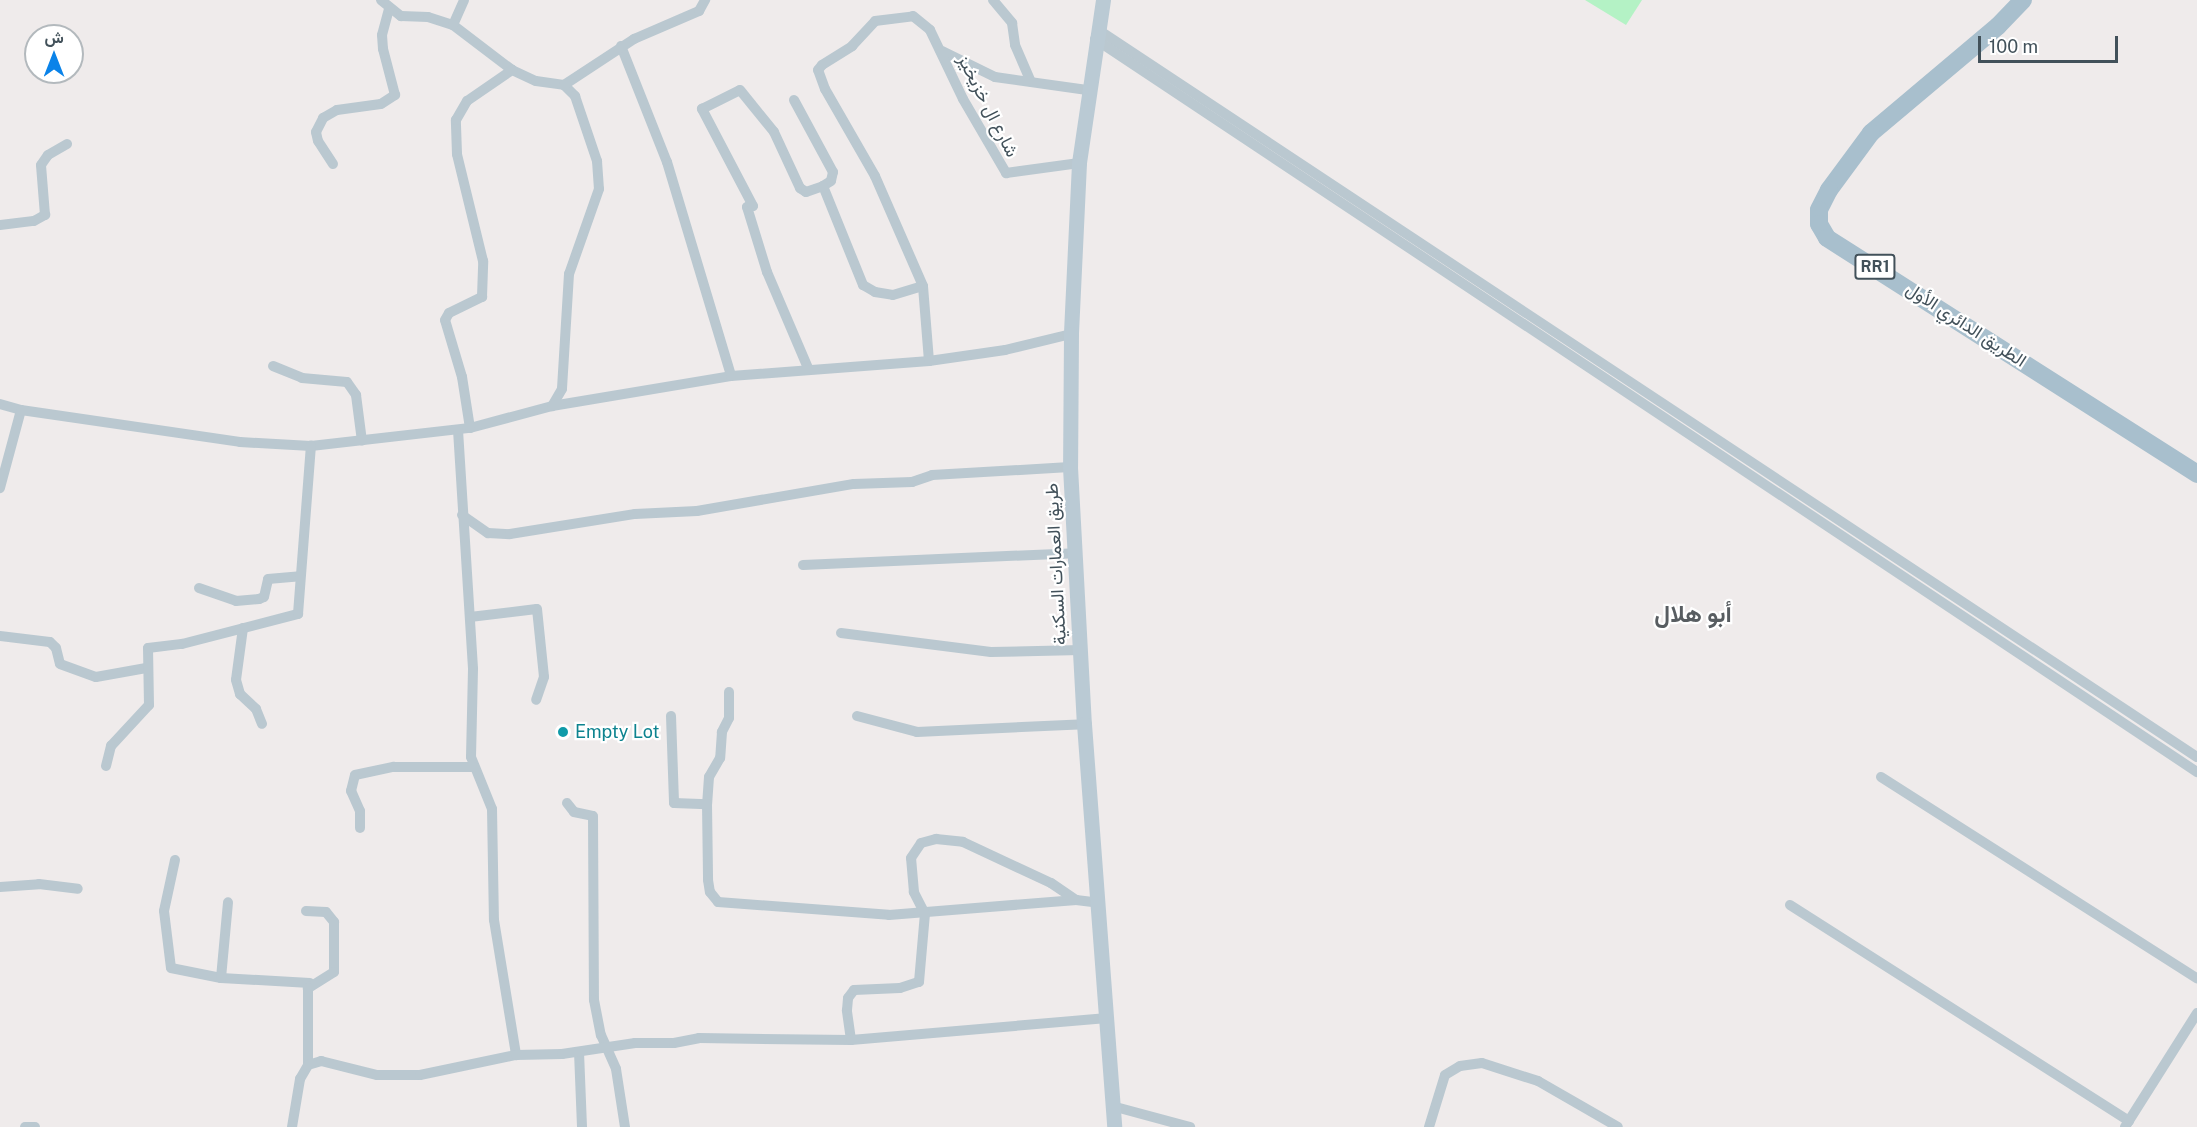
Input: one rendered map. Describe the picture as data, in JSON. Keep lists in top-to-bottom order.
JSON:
{
  "streets": {
    "main road": ["RR1", "الطريق الدائري الأول", "طريق العمارات السكنية"],
    "street": ["شارع ال خزيخيز"]
  },
  "crossings": [
    ["شارع ال خزيخيز", "طريق العمارات السكنية"]
  ],
  "districts": ["أبو هلال"],
  "places": ["Empty Lot"],
  "scale_bar": "100 m",
  "north": "top"
}
